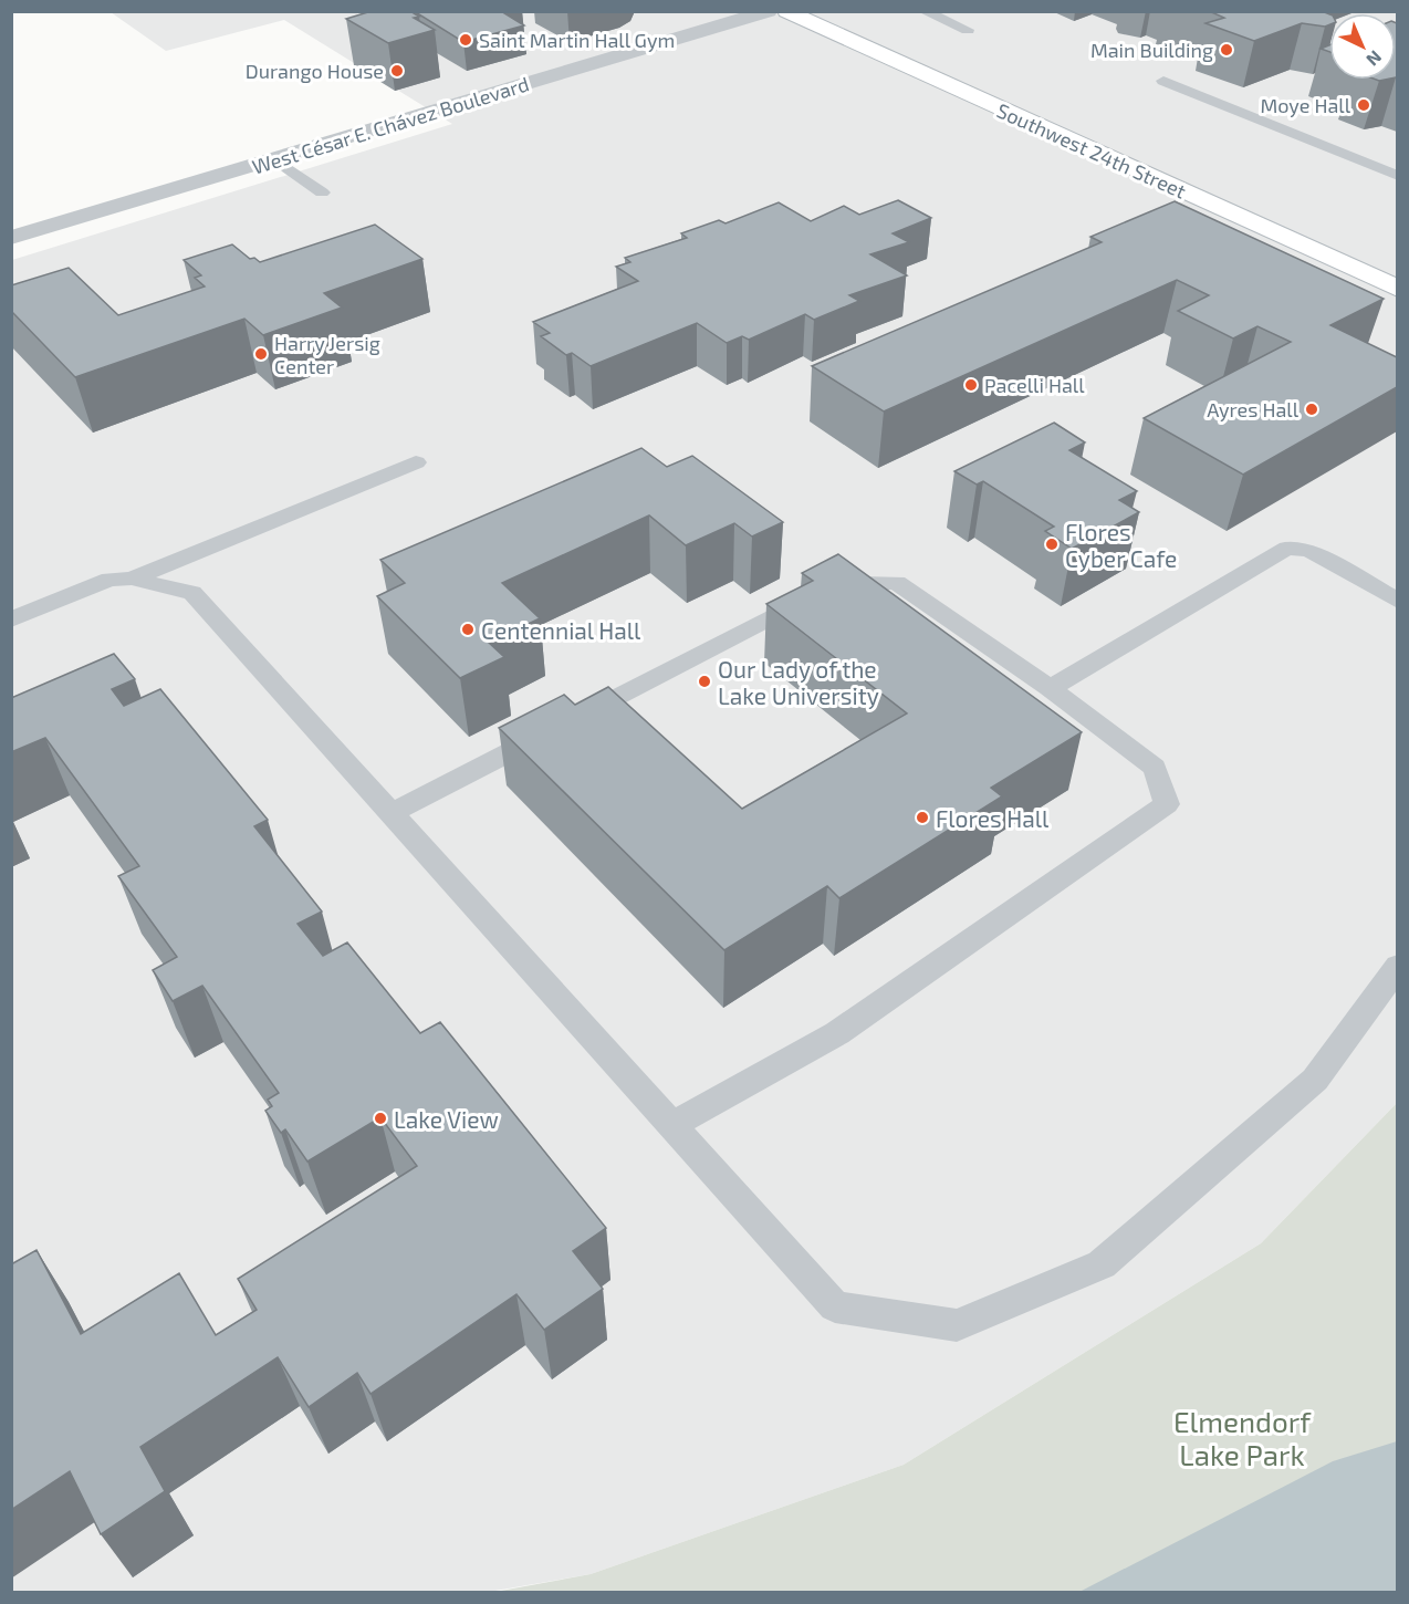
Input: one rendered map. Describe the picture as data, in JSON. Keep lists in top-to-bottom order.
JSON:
{
  "streets": {
    "main road": ["Southwest 24th Street"],
    "street": ["West César E. Chávez Boulevard"]
  },
  "parks": ["Elmendorf Lake Park"],
  "places": [
    "Saint Martin Hall Gym",
    "Main Building",
    "Durango House",
    "Moye Hall",
    "Harry Jersig Center",
    "Pacelli Hall",
    "Ayres Hall",
    "Flores Cyber Cafe",
    "Centennial Hall",
    "Our Lady of the Lake University",
    "Flores Hall",
    "Lake View"
  ],
  "north": "bottom right"
}
